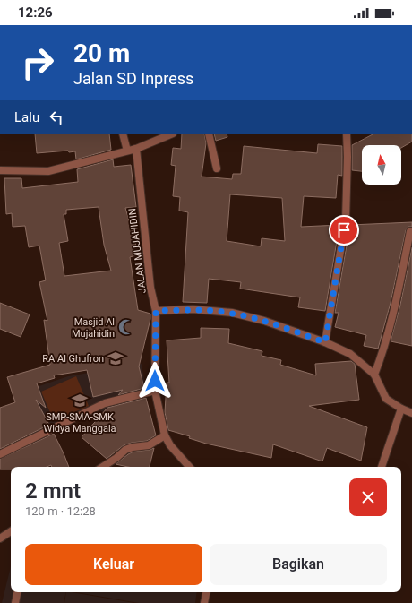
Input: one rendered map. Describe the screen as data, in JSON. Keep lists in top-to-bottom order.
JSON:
{
  "streets": {
    "street": ["JALAN MUJAHIDIN"]
  },
  "places": {
    "mosque": ["Masjid Al Mujahidin"],
    "school or university": ["RA Al Ghufron", "SMP-SMA-SMK Widya Manggala"]
  },
  "north": "top",
  "page": {
    "status": "12:26",
    "turn": ["20 m", "Jalan SD Inpress"],
    "then": "Lalu",
    "heading": ["2 mnt", "120 m · 12:28"],
    "buttons": ["Keluar", "Bagikan"]
  }
}
